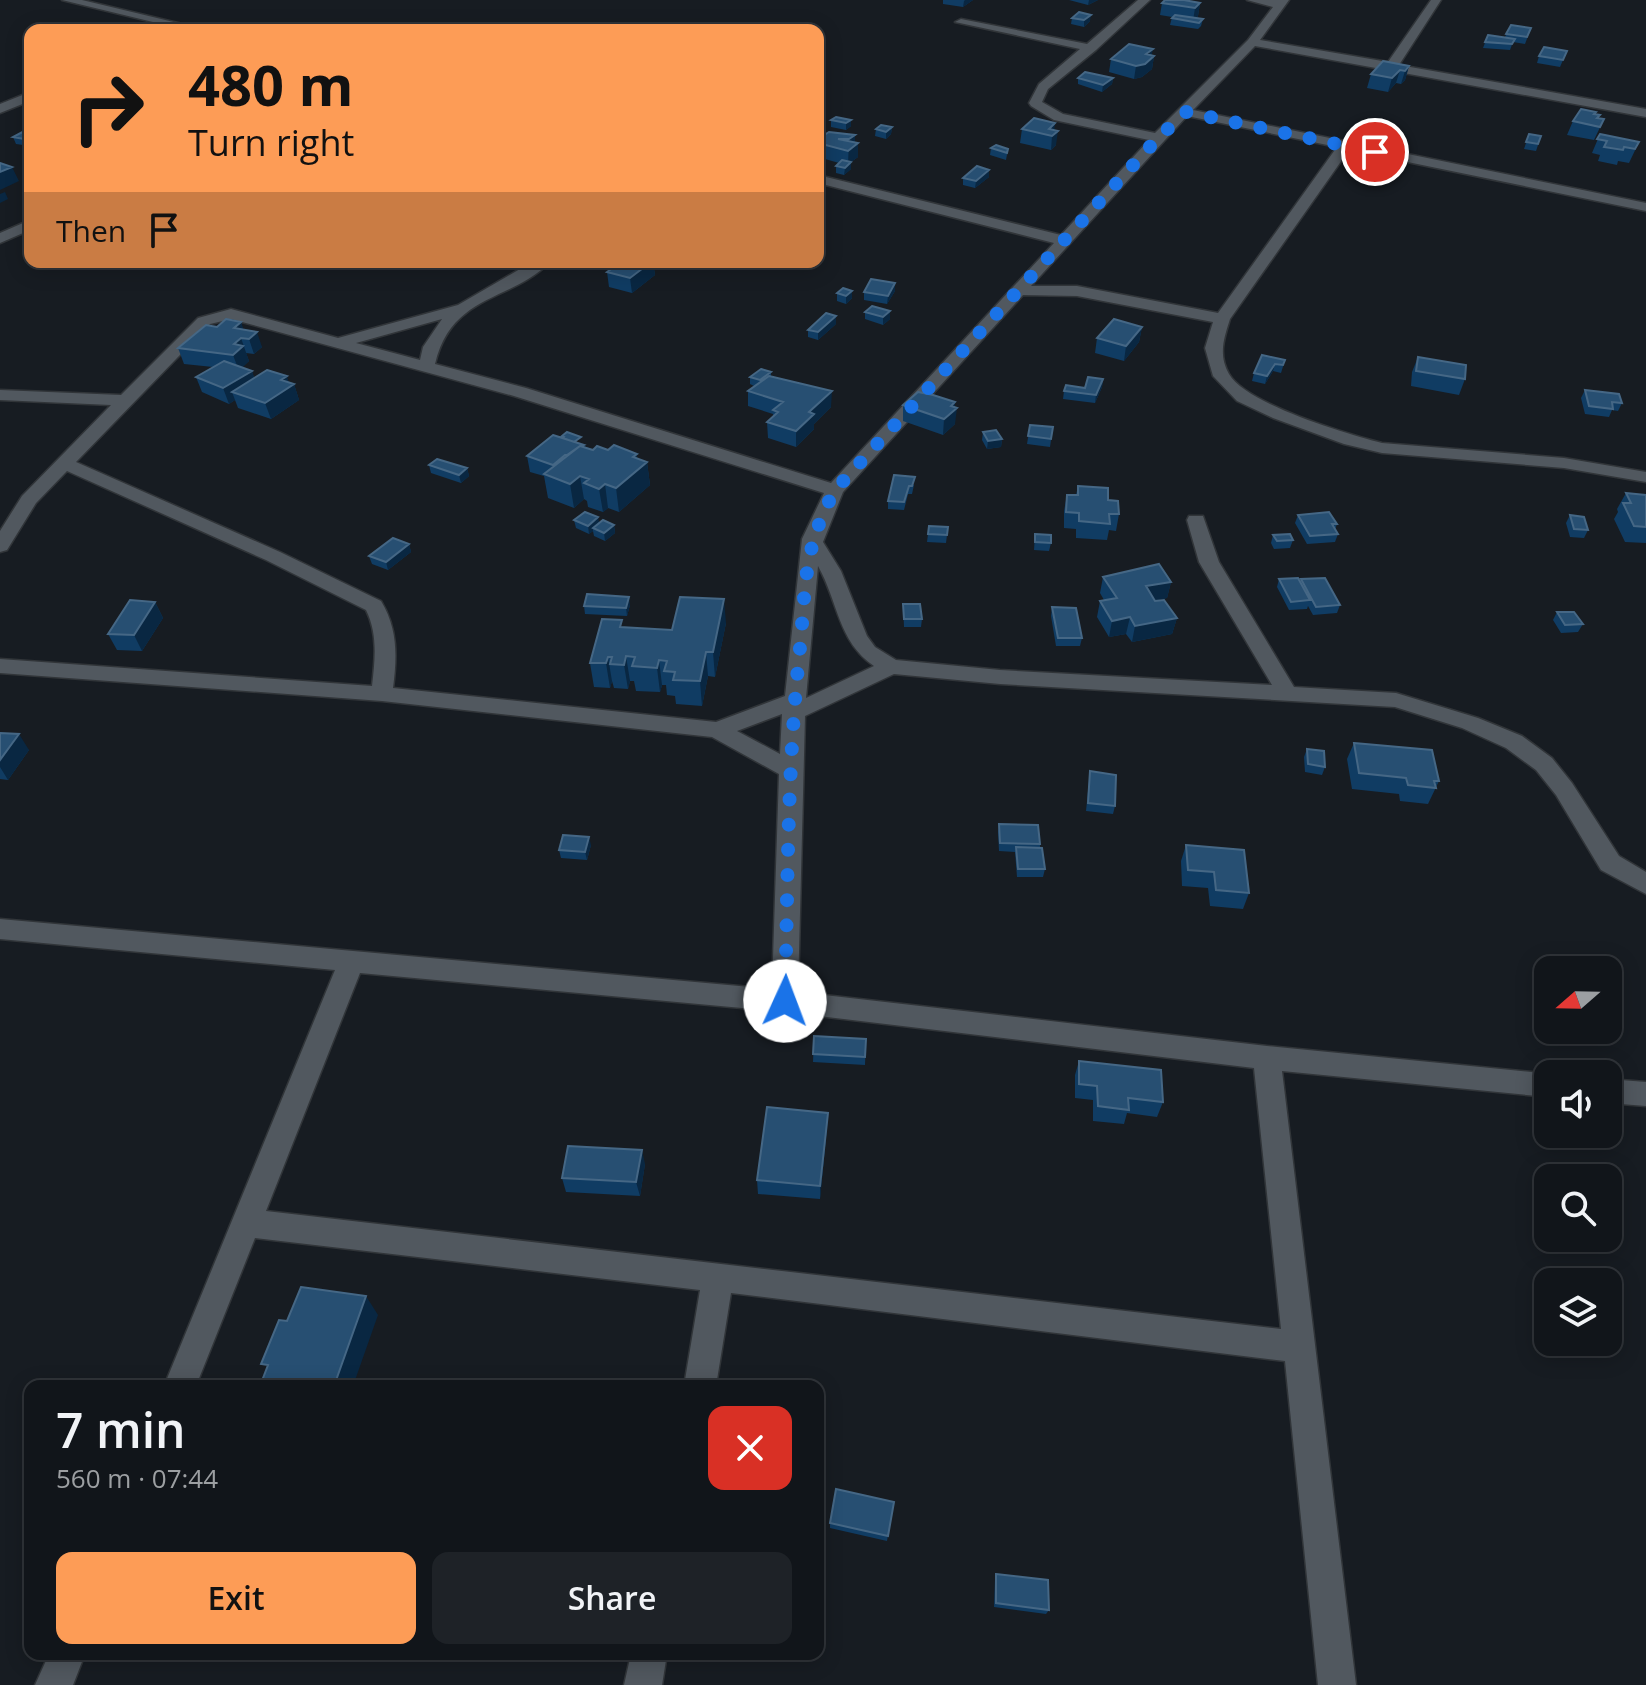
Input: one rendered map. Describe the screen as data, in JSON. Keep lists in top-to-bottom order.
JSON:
{
  "north": "left",
  "page": {
    "turn": ["480 m", "Turn right"],
    "then": "Then",
    "heading": ["7 min", "560 m · 07:44"],
    "buttons": ["Exit", "Share"]
  }
}
